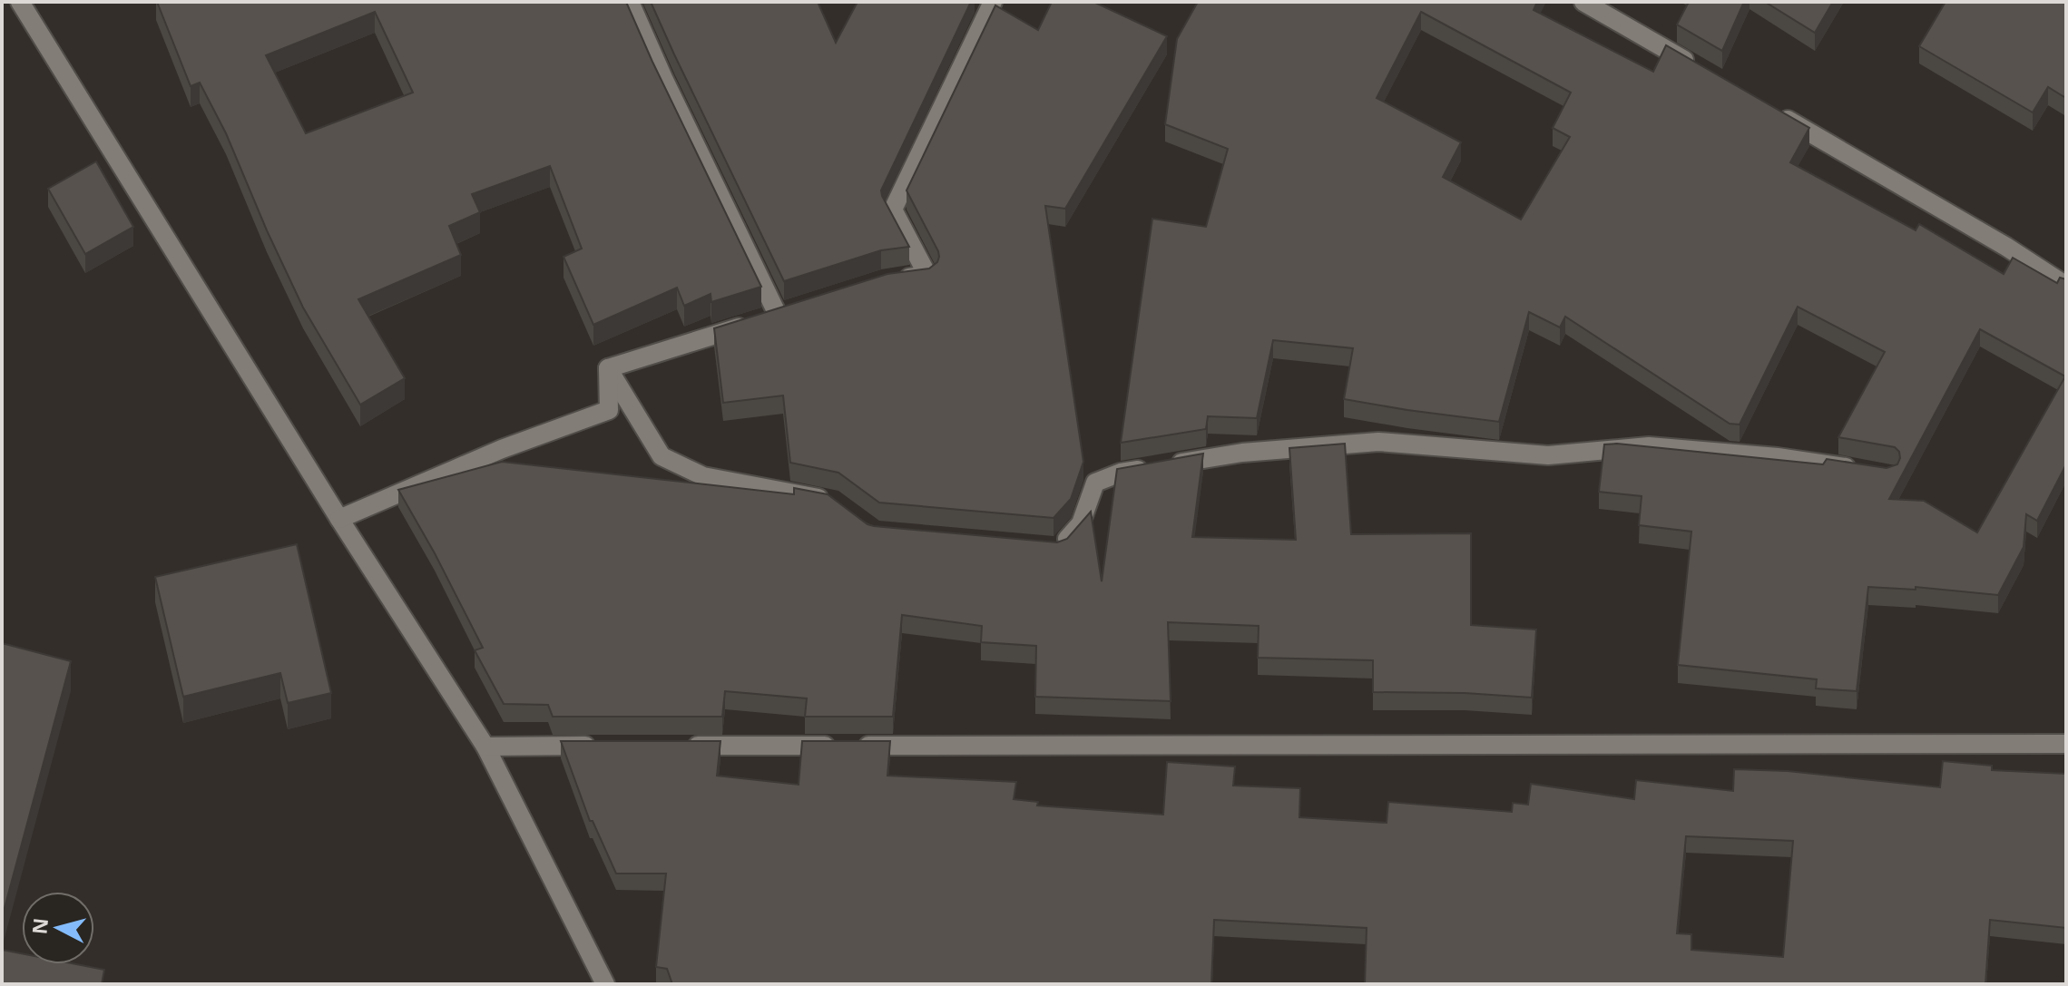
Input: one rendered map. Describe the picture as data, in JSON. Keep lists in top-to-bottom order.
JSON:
{
  "north": "left"
}
